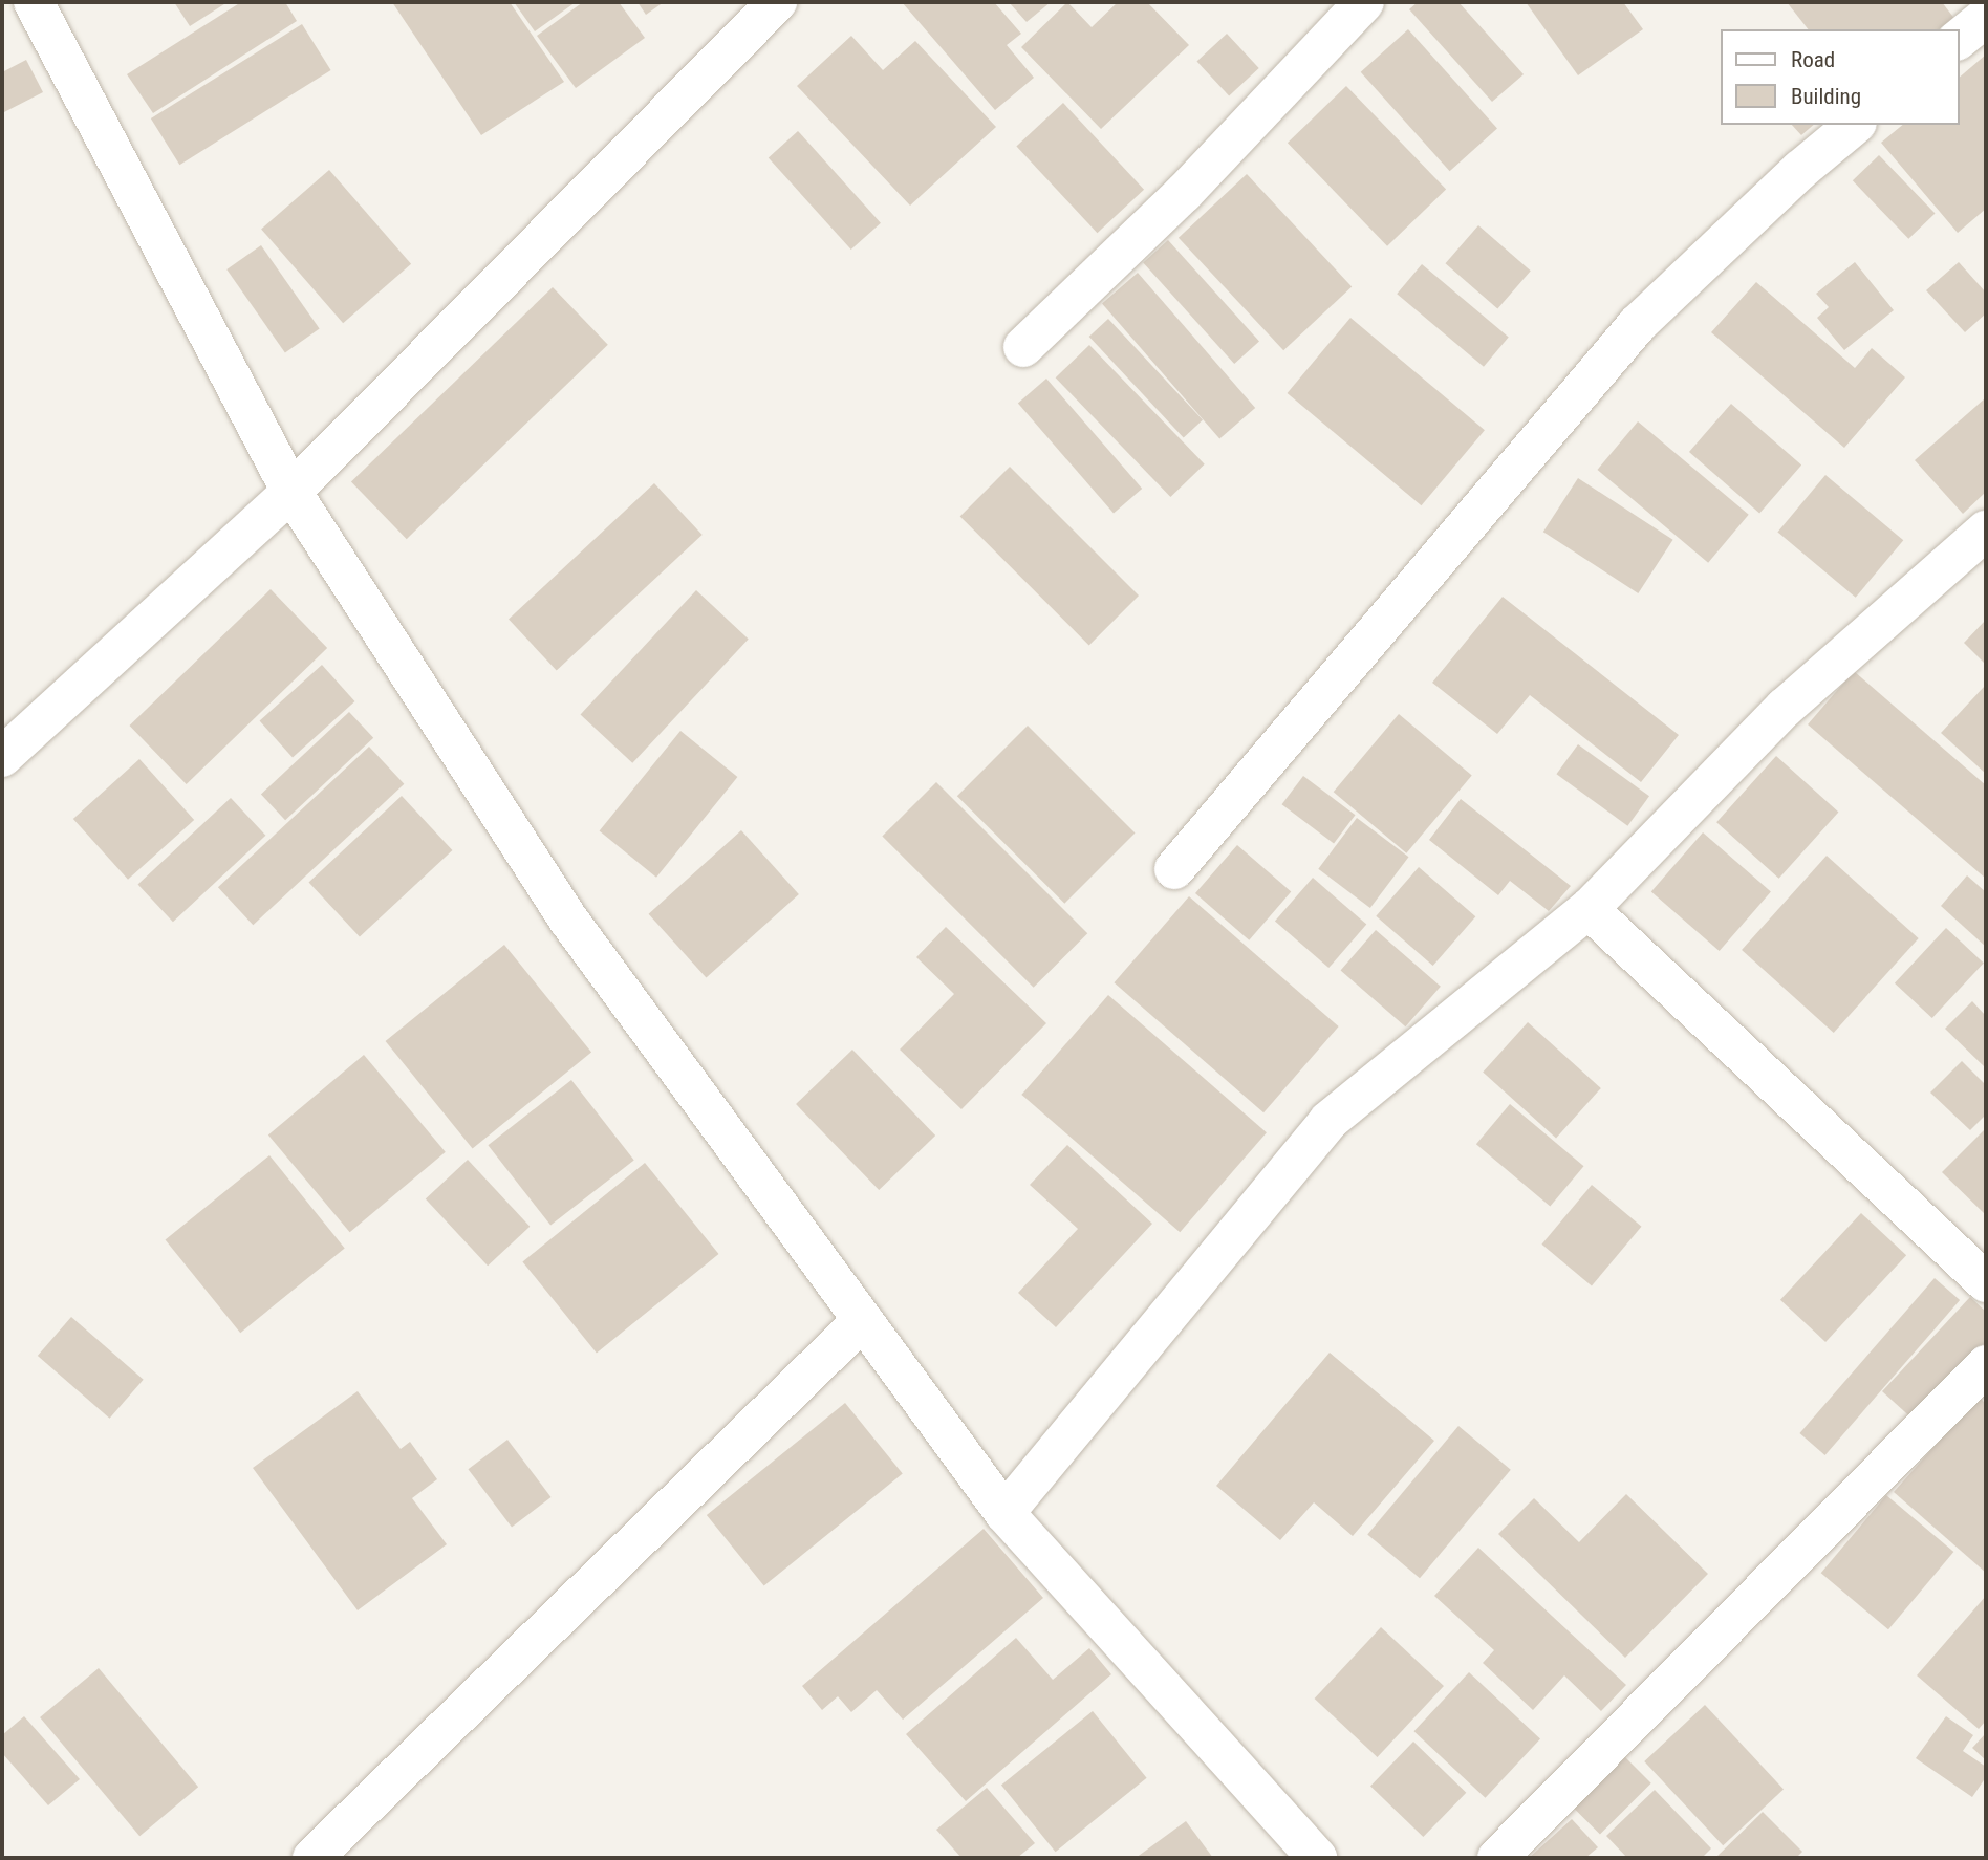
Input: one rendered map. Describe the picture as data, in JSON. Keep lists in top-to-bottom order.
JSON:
{
  "legend": ["Road", "Building"]
}
